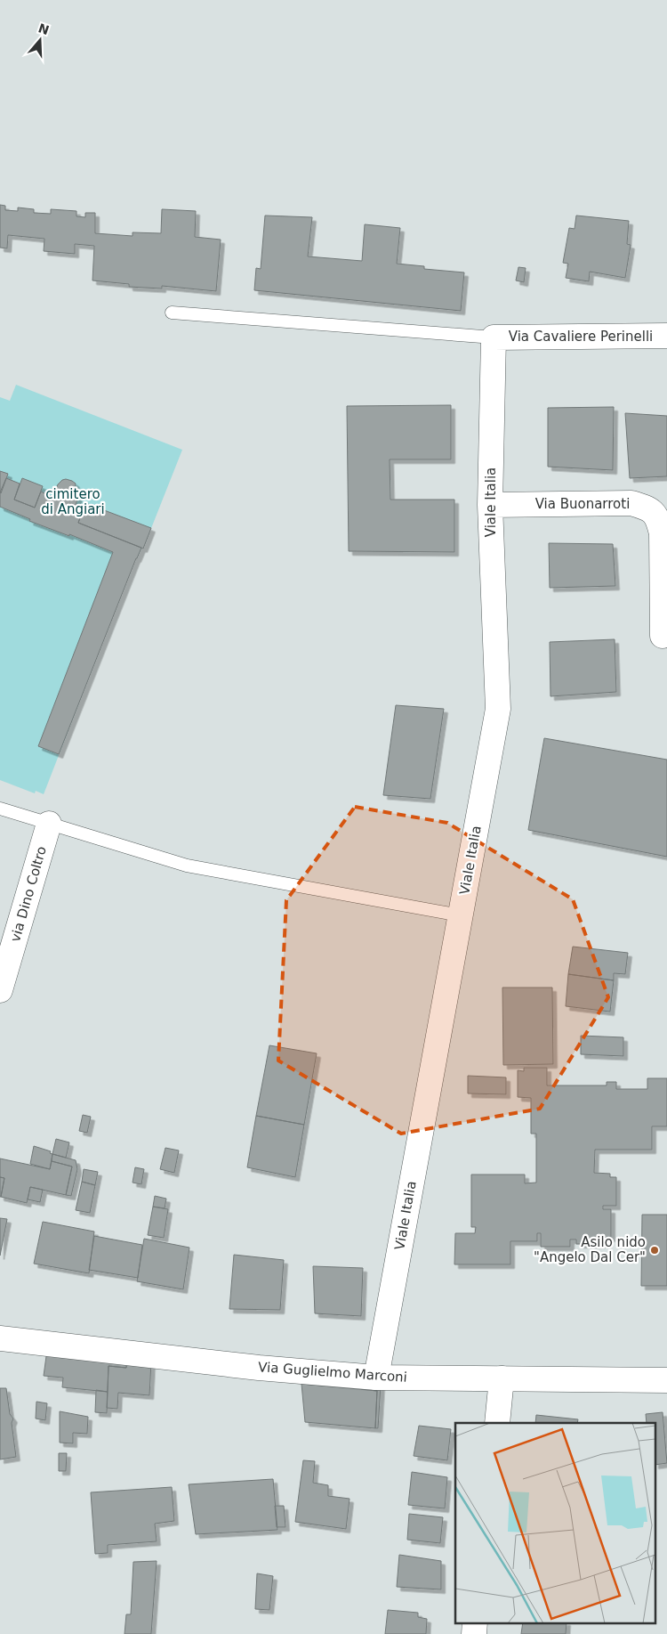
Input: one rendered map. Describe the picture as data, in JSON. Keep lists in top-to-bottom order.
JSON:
{
  "streets": {
    "street": [
      "Via Cavaliere Perinelli",
      "Viale Italia",
      "Via Buonarroti",
      "via Dino Coltro",
      "Via Guglielmo Marconi"
    ]
  },
  "crossings": [
    ["Via Cavaliere Perinelli", "Viale Italia"],
    ["Viale Italia", "Via Buonarroti"],
    ["Viale Italia", "Via Guglielmo Marconi"]
  ],
  "parks": ["cimitero di Angiari"],
  "places": ["Asilo nido \"Angelo Dal Cer\""],
  "north": "top"
}
